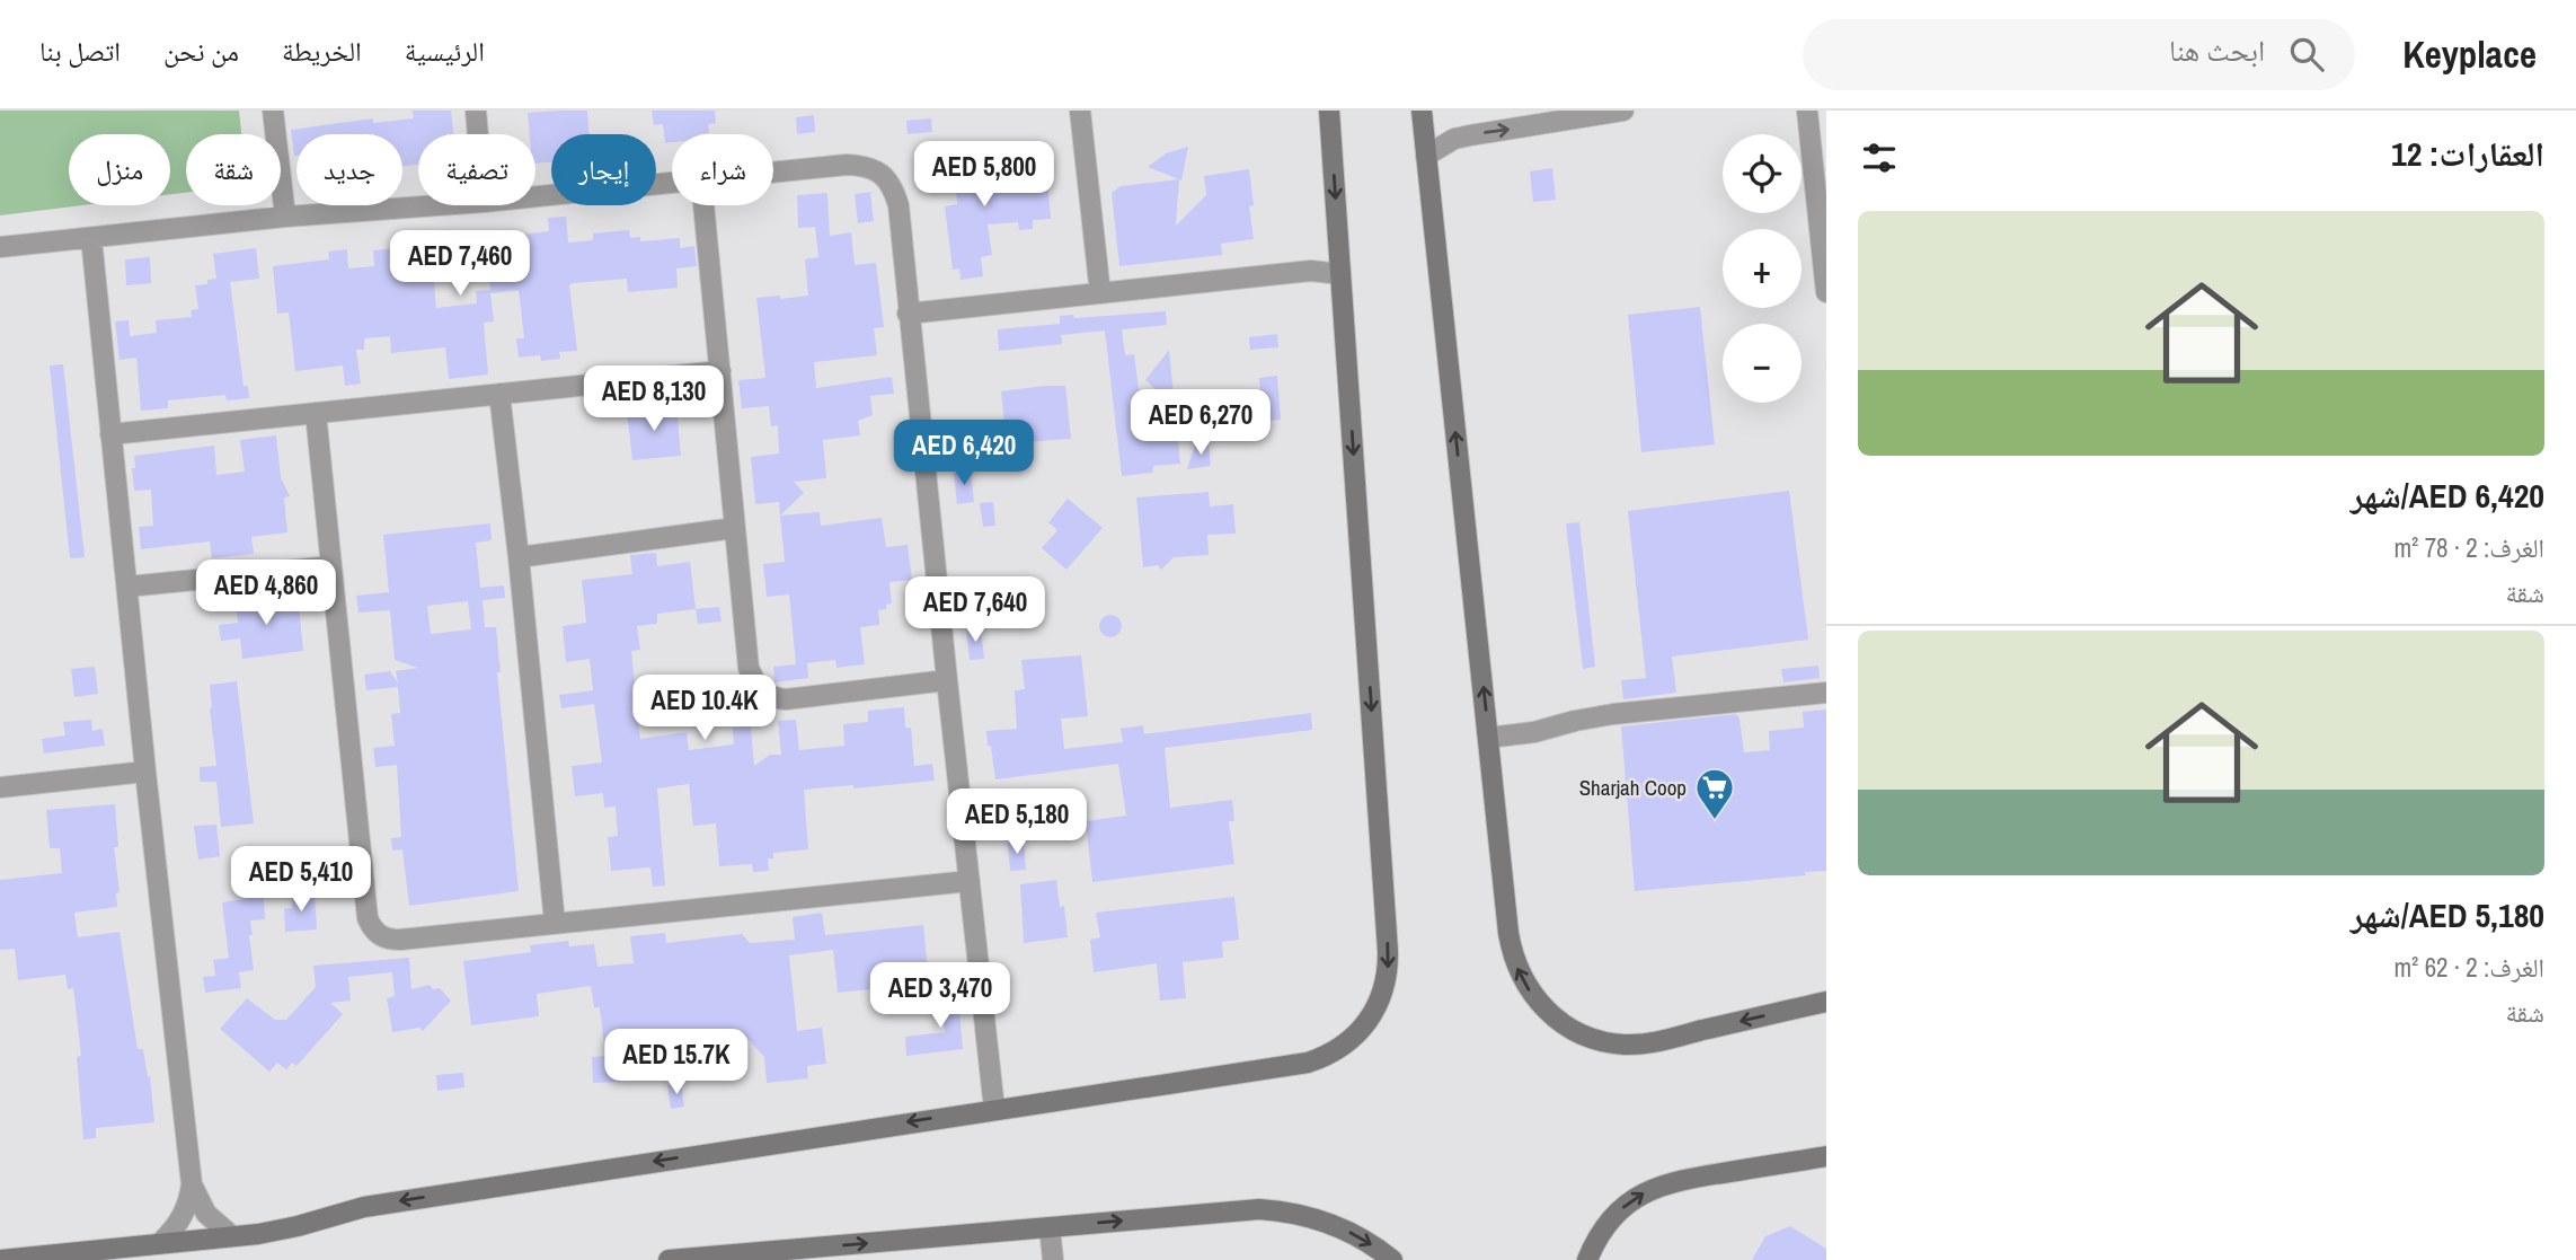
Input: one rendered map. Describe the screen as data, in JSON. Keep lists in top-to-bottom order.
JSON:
{
  "places": {
    "supermarket": ["Sharjah Coop"]
  },
  "page": {
    "header": "Keyplace",
    "search": "ابحث هنا",
    "nav": [
      "الرئيسية",
      "الخريطة",
      "من نحن",
      "اتصل بنا"
    ],
    "heading": "العقارات: 12",
    "map_buttons": ["+", "−"],
    "chip": [
      "شراء",
      "إيجار",
      "تصفية",
      "جديد",
      "شقة",
      "منزل"
    ],
    "price": [
      "AED 5,800",
      "AED 7,460",
      "AED 8,130",
      "AED 6,270",
      "AED 6,420",
      "AED 4,860",
      "AED 7,640",
      "AED 10.4K",
      "AED 5,180",
      "AED 5,410",
      "AED 3,470",
      "AED 15.7K"
    ],
    "list": [
      {
        "name": "AED 6,420/شهر",
        "note": "الغرف: 2 · 78 m² · شقة"
      },
      {
        "name": "AED 5,180/شهر",
        "note": "الغرف: 2 · 62 m² · شقة"
      }
    ]
  }
}
